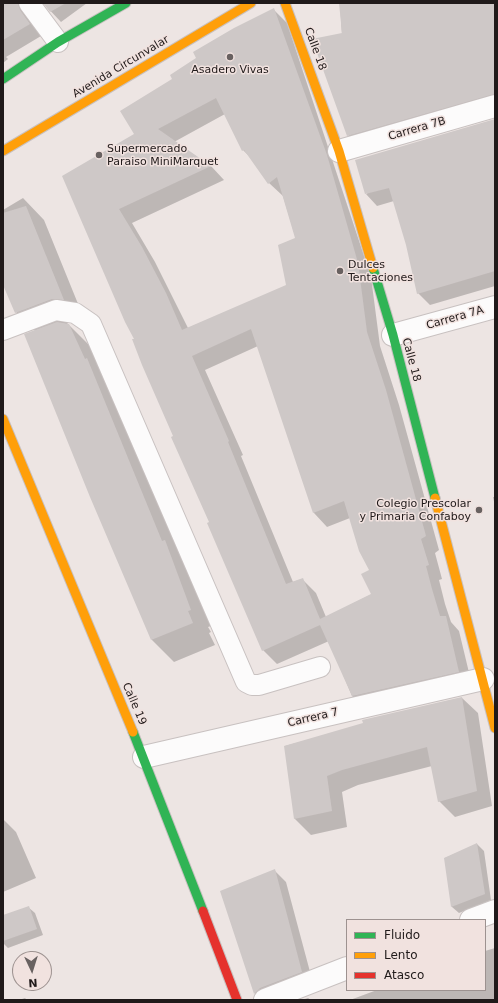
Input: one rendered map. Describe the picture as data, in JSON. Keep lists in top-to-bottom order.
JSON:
{
  "streets": {
    "street": [
      "Calle 18",
      "Avenida Circunvalar",
      "Carrera 7B",
      "Carrera 7A",
      "Calle 19",
      "Carrera 7"
    ]
  },
  "crossings": [
    ["Calle 18", "Carrera 7B"],
    ["Calle 18", "Carrera 7A"],
    ["Calle 18", "Carrera 7"],
    ["Calle 19", "Carrera 7"]
  ],
  "places": [
    "Asadero Vivas",
    "Supermercado Paraiso MiniMarquet",
    "Dulces Tentaciones",
    "Colegio Prescolar y Primaria Confaboy"
  ],
  "legend": ["Fluido", "Lento", "Atasco"],
  "north": "bottom"
}
